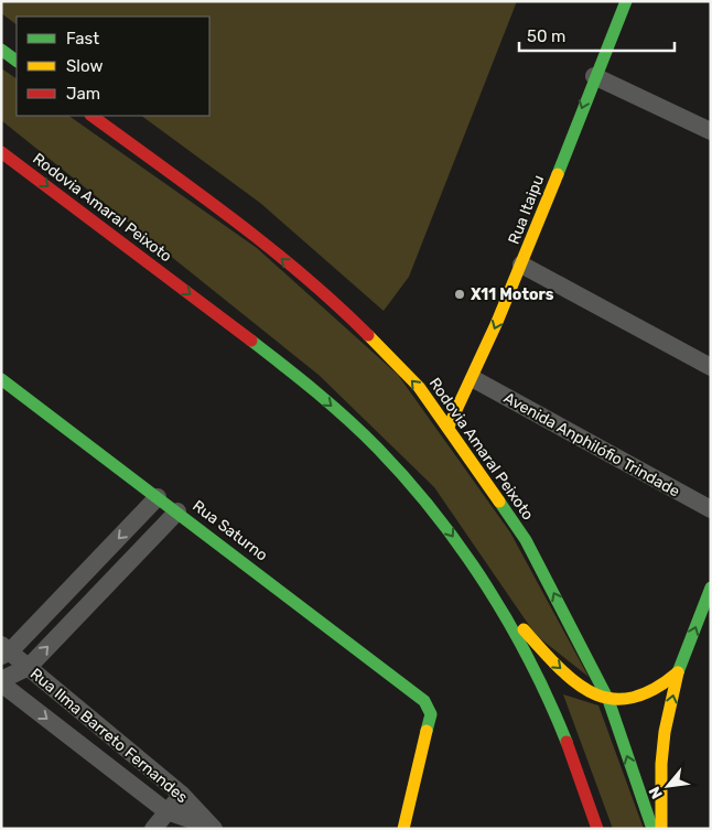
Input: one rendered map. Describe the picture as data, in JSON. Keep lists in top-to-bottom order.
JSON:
{
  "streets": {
    "main road": ["Rodovia Amaral Peixoto", "Rua Itaipu", "Rua Saturno"],
    "street": ["Avenida Anphilófio Trindade", "Rua Ilma Barreto Fernandes"]
  },
  "crossings": [
    ["Rodovia Amaral Peixoto", "Rua Itaipu"],
    ["Rua Itaipu", "Avenida Anphilófio Trindade"]
  ],
  "one_way": ["Rua Itaipu"],
  "places": ["X11 Motors"],
  "legend": ["Fast", "Slow", "Jam"],
  "scale_bar": "50 m",
  "north": "bottom left"
}
